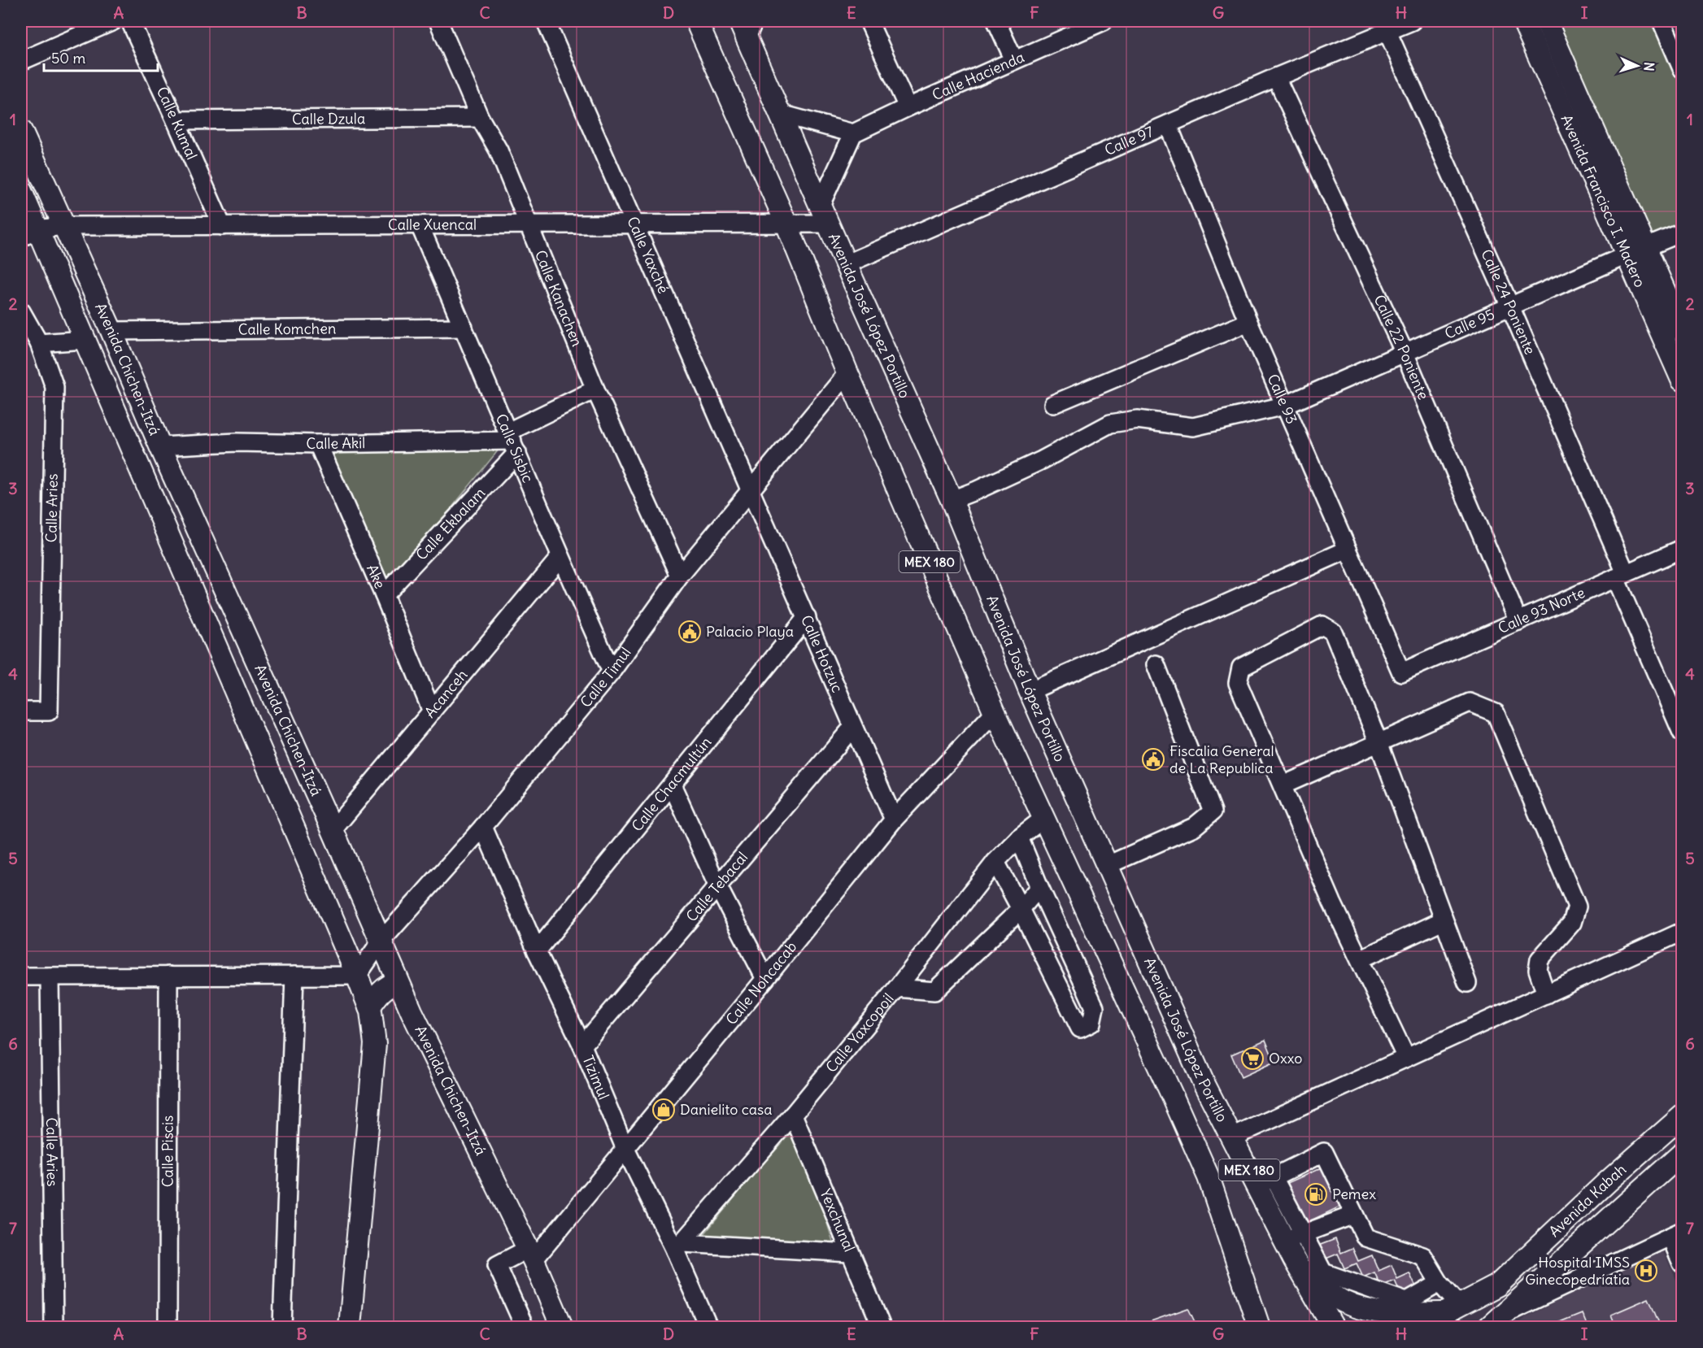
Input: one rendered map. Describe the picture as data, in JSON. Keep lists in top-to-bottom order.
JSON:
{
  "streets": {
    "main road": [
      "Avenida Francisco I. Madero",
      "Avenida José López Portillo",
      "Avenida Chichen-Itzá",
      "MEX 180",
      "Avenida Kabah"
    ],
    "street": [
      "Calle Hacienda",
      "Calle Dzula",
      "Calle Kumal",
      "Calle 97",
      "Calle Xuencal",
      "Calle Yaxché",
      "Calle Kanachen",
      "Calle 24 Poniente",
      "Calle 95",
      "Calle Komchen",
      "Calle 22 Poniente",
      "Calle 93",
      "Calle Akil",
      "Calle Sisbic",
      "Calle Aries",
      "Calle Ekbalam",
      "Ake",
      "Calle 93 Norte",
      "Calle Hotzuc",
      "Calle Timul",
      "Acanceh",
      "Calle Chacmultún",
      "Calle Tebacal",
      "Calle Nohcacab",
      "Calle Yaxcopoil",
      "Tizimul",
      "Calle Piscis",
      "Yexchunal"
    ]
  },
  "crossings": [
    ["Calle Dzula", "Calle Kumal"],
    ["Calle Dzula", "Calle Kanachen"],
    ["Calle Kumal", "Calle Xuencal"],
    ["Calle 97", "Calle 24 Poniente"],
    ["Calle 97", "Avenida José López Portillo"],
    ["Calle 97", "Calle 22 Poniente"],
    ["Calle 97", "Calle 93"],
    ["Avenida Francisco I. Madero", "Calle 95"],
    ["Calle Xuencal", "Calle Yaxché"],
    ["Calle Xuencal", "Calle Kanachen"],
    ["Calle Xuencal", "Avenida José López Portillo"],
    ["Calle Xuencal", "Avenida Chichen-Itzá"],
    ["Calle Xuencal", "Calle Sisbic"],
    ["Calle Xuencal", "MEX 180"],
    ["Calle Yaxché", "Calle Hotzuc"],
    ["Calle Yaxché", "Calle Timul"],
    ["Calle Kanachen", "Calle Timul"],
    ["Calle 24 Poniente", "Calle 95"],
    ["Calle 24 Poniente", "Calle 93 Norte"],
    ["Avenida José López Portillo", "Calle 95"],
    ["Calle 95", "Calle 22 Poniente"],
    ["Calle 95", "Calle 93"],
    ["Calle Komchen", "Avenida Chichen-Itzá"],
    ["Calle Komchen", "Calle Sisbic"],
    ["Calle 22 Poniente", "Calle 93 Norte"],
    ["Avenida Chichen-Itzá", "Calle Akil"],
    ["Avenida Chichen-Itzá", "Calle Timul"],
    ["Avenida Chichen-Itzá", "Acanceh"],
    ["Avenida Chichen-Itzá", "Calle Nohcacab"],
    ["Calle 93", "Calle 93 Norte"],
    ["Calle Akil", "Calle Sisbic"],
    ["Calle Akil", "Calle Ekbalam"],
    ["Calle Akil", "Ake"],
    ["Calle Sisbic", "Calle Ekbalam"],
    ["Calle Sisbic", "Calle Timul"],
    ["Calle Sisbic", "Acanceh"],
    ["Calle Ekbalam", "Ake"],
    ["MEX 180", "Calle Timul"],
    ["MEX 180", "Calle Nohcacab"],
    ["MEX 180", "Calle Yaxcopoil"],
    ["Ake", "Acanceh"],
    ["Calle Hotzuc", "Calle Timul"],
    ["Calle Hotzuc", "Calle Chacmultún"],
    ["Calle Hotzuc", "Calle Tebacal"],
    ["Calle Hotzuc", "Calle Nohcacab"],
    ["Calle Timul", "Tizimul"],
    ["Calle Chacmultún", "Tizimul"],
    ["Calle Tebacal", "Tizimul"],
    ["Calle Nohcacab", "Tizimul"],
    ["Calle Yaxcopoil", "Tizimul"],
    ["Calle Yaxcopoil", "Yexchunal"]
  ],
  "places": {
    "public building": ["Palacio Playa", "Fiscalia General de La Republica"],
    "supermarket": ["Oxxo"],
    "shop": ["Danielito casa"],
    "fuel station": ["Pemex"],
    "hospital": ["Hospital IMSS Ginecopedríatia"]
  },
  "scale_bar": "50 m",
  "north": "right",
  "grid": {
    "columns": [
      "A",
      "B",
      "C",
      "D",
      "E",
      "F",
      "G",
      "H",
      "I"
    ],
    "rows": [
      "1",
      "2",
      "3",
      "4",
      "5",
      "6",
      "7"
    ]
  }
}
